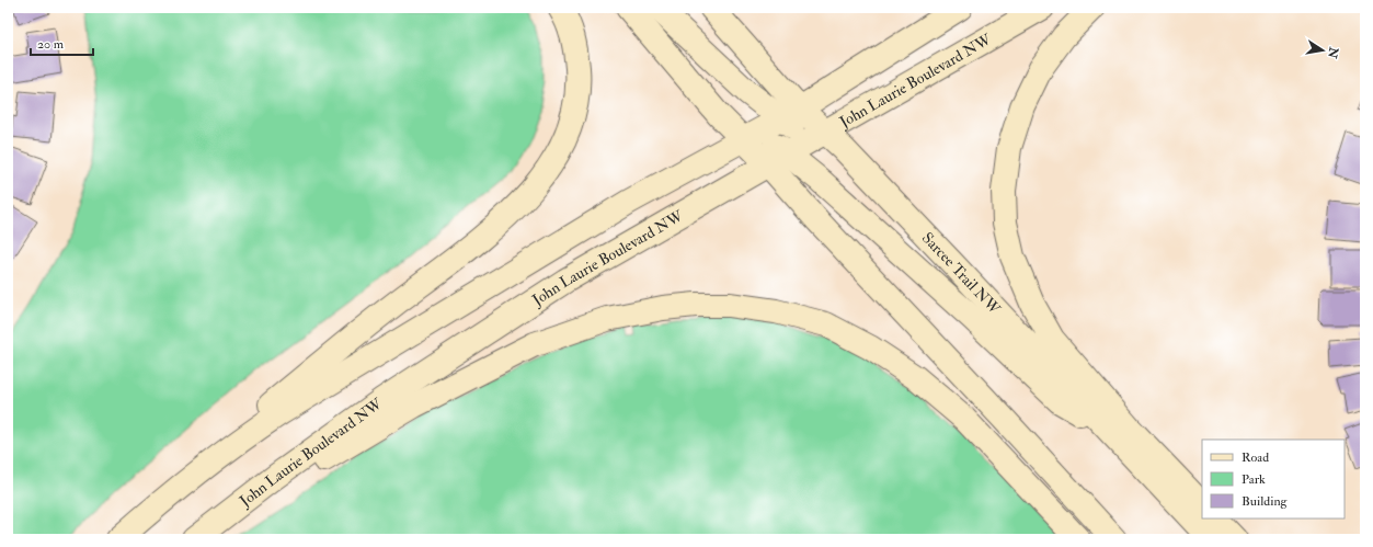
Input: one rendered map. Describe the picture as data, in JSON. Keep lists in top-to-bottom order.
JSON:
{
  "streets": {
    "main road": ["John Laurie Boulevard NW", "Sarcee Trail NW"]
  },
  "crossings": [
    ["John Laurie Boulevard NW", "Sarcee Trail NW"]
  ],
  "legend": ["Road", "Park", "Building"],
  "scale_bar": "20 m",
  "north": "right"
}
